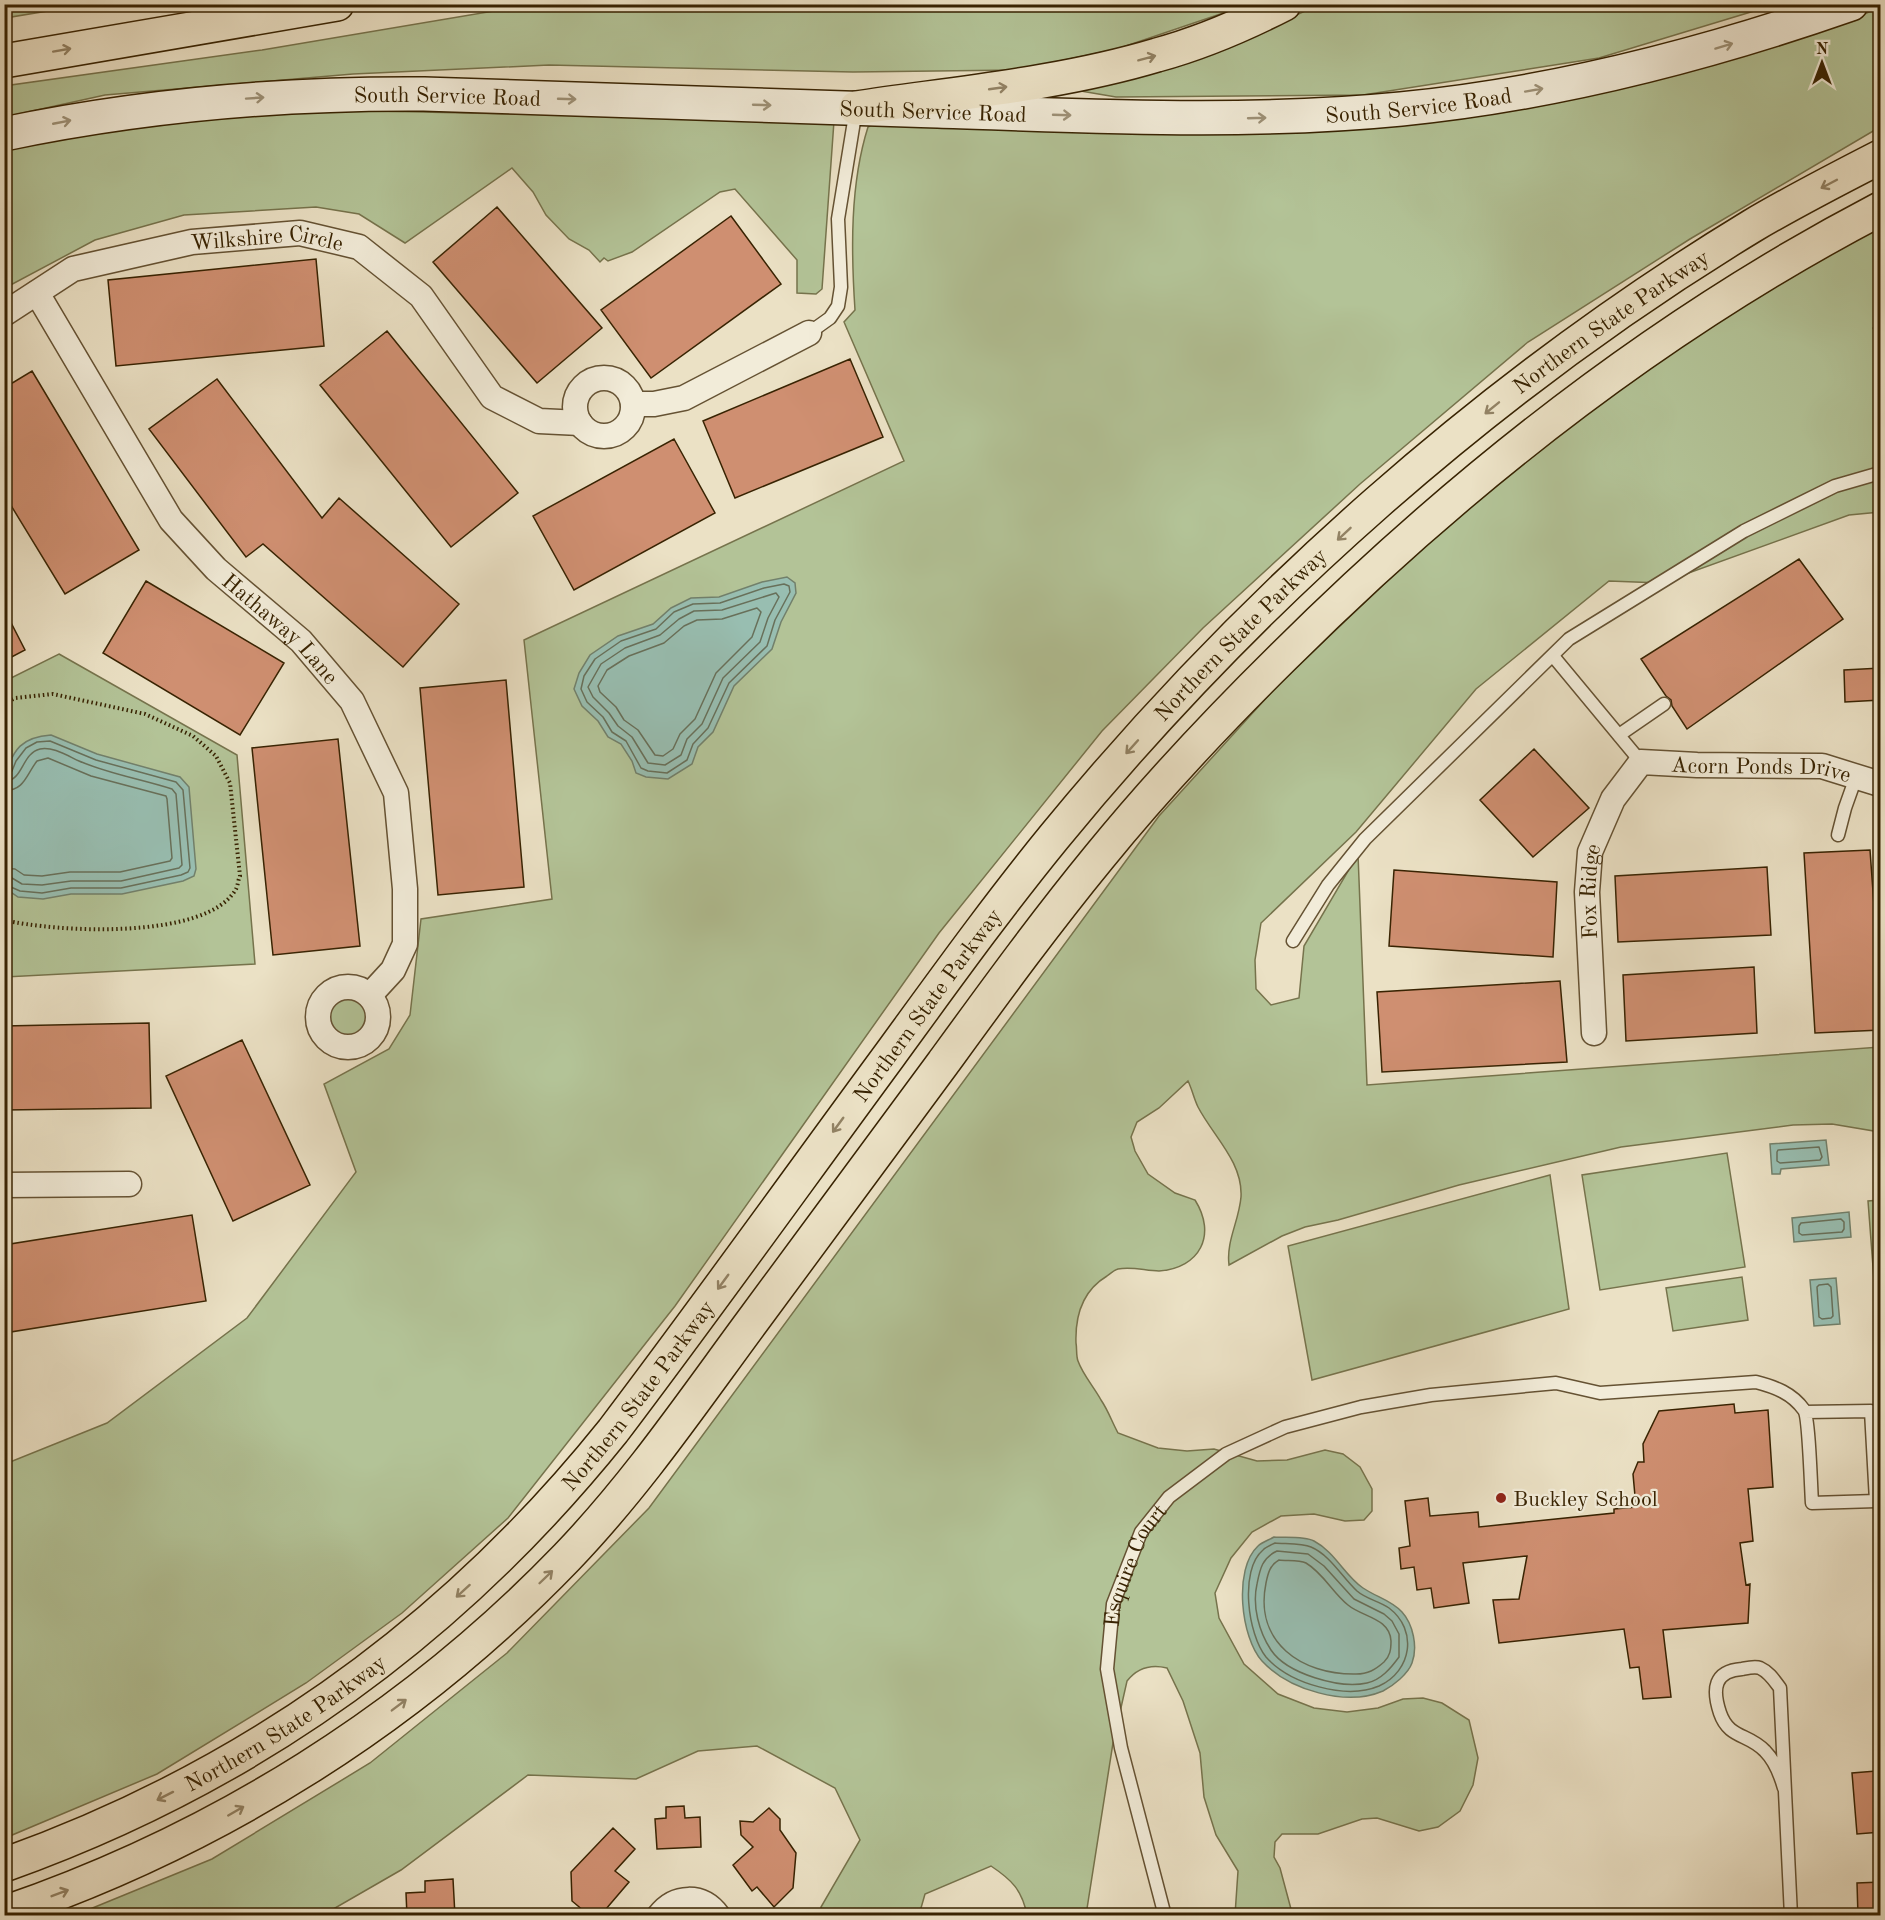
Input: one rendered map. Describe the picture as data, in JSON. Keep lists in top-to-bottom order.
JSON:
{
  "streets": {
    "highway": ["Northern State Parkway"],
    "main road": ["South Service Road"],
    "street": [
      "Wilkshire Circle",
      "Hathaway Lane",
      "Acorn Ponds Drive",
      "Fox Ridge"
    ],
    "lane": ["Esquire Court"]
  },
  "crossings": [
    ["Wilkshire Circle", "Hathaway Lane"],
    ["Acorn Ponds Drive", "Fox Ridge"]
  ],
  "one_way": ["South Service Road"],
  "places": ["Buckley School"],
  "north": "top"
}
